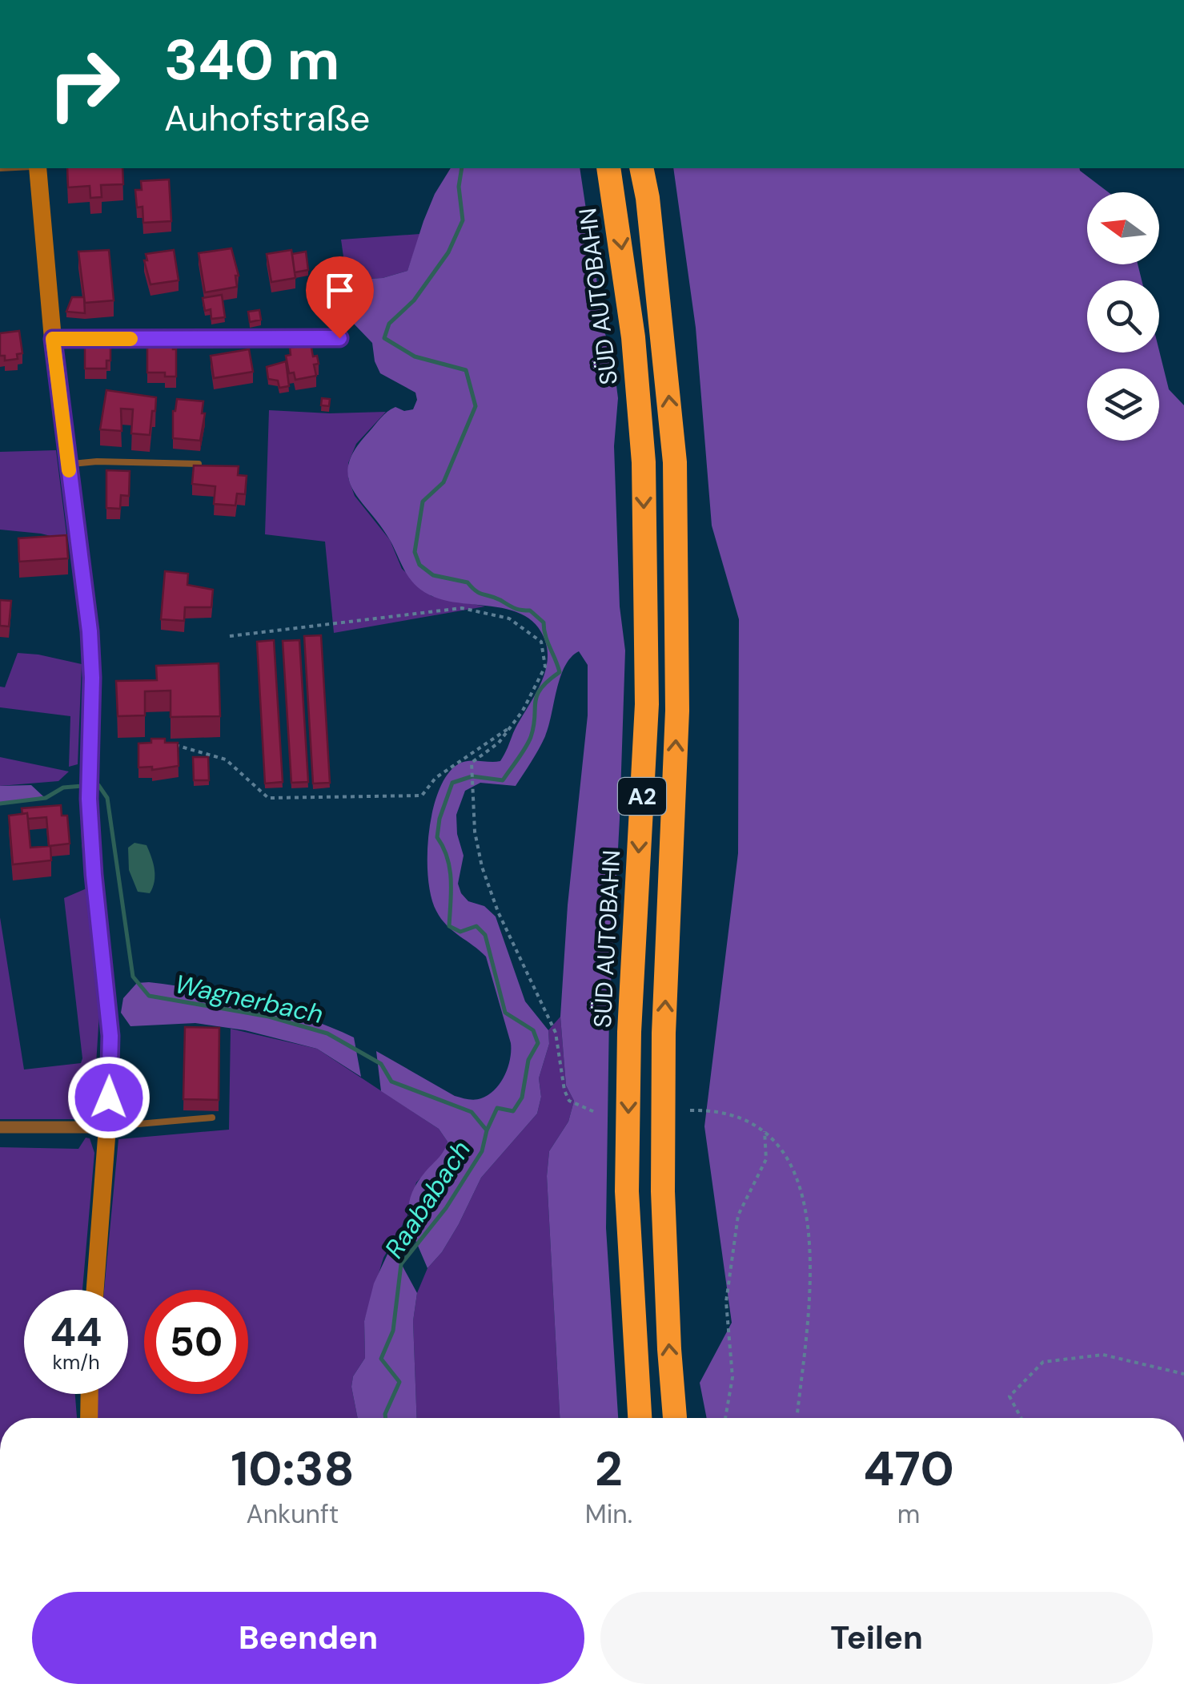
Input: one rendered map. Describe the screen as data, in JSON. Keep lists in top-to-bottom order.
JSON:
{
  "streets": {
    "highway": ["SÜD AUTOBAHN", "A2"]
  },
  "water": ["Wagnerbach", "Raababach"],
  "north": "left",
  "page": {
    "turn": ["340 m", "Auhofstraße"],
    "speed": "44 km/h",
    "limit": "50",
    "eta": [
      "10:38",
      "Ankunft",
      "2",
      "Min.",
      "470",
      "m"
    ],
    "buttons": ["Beenden", "Teilen"]
  }
}
